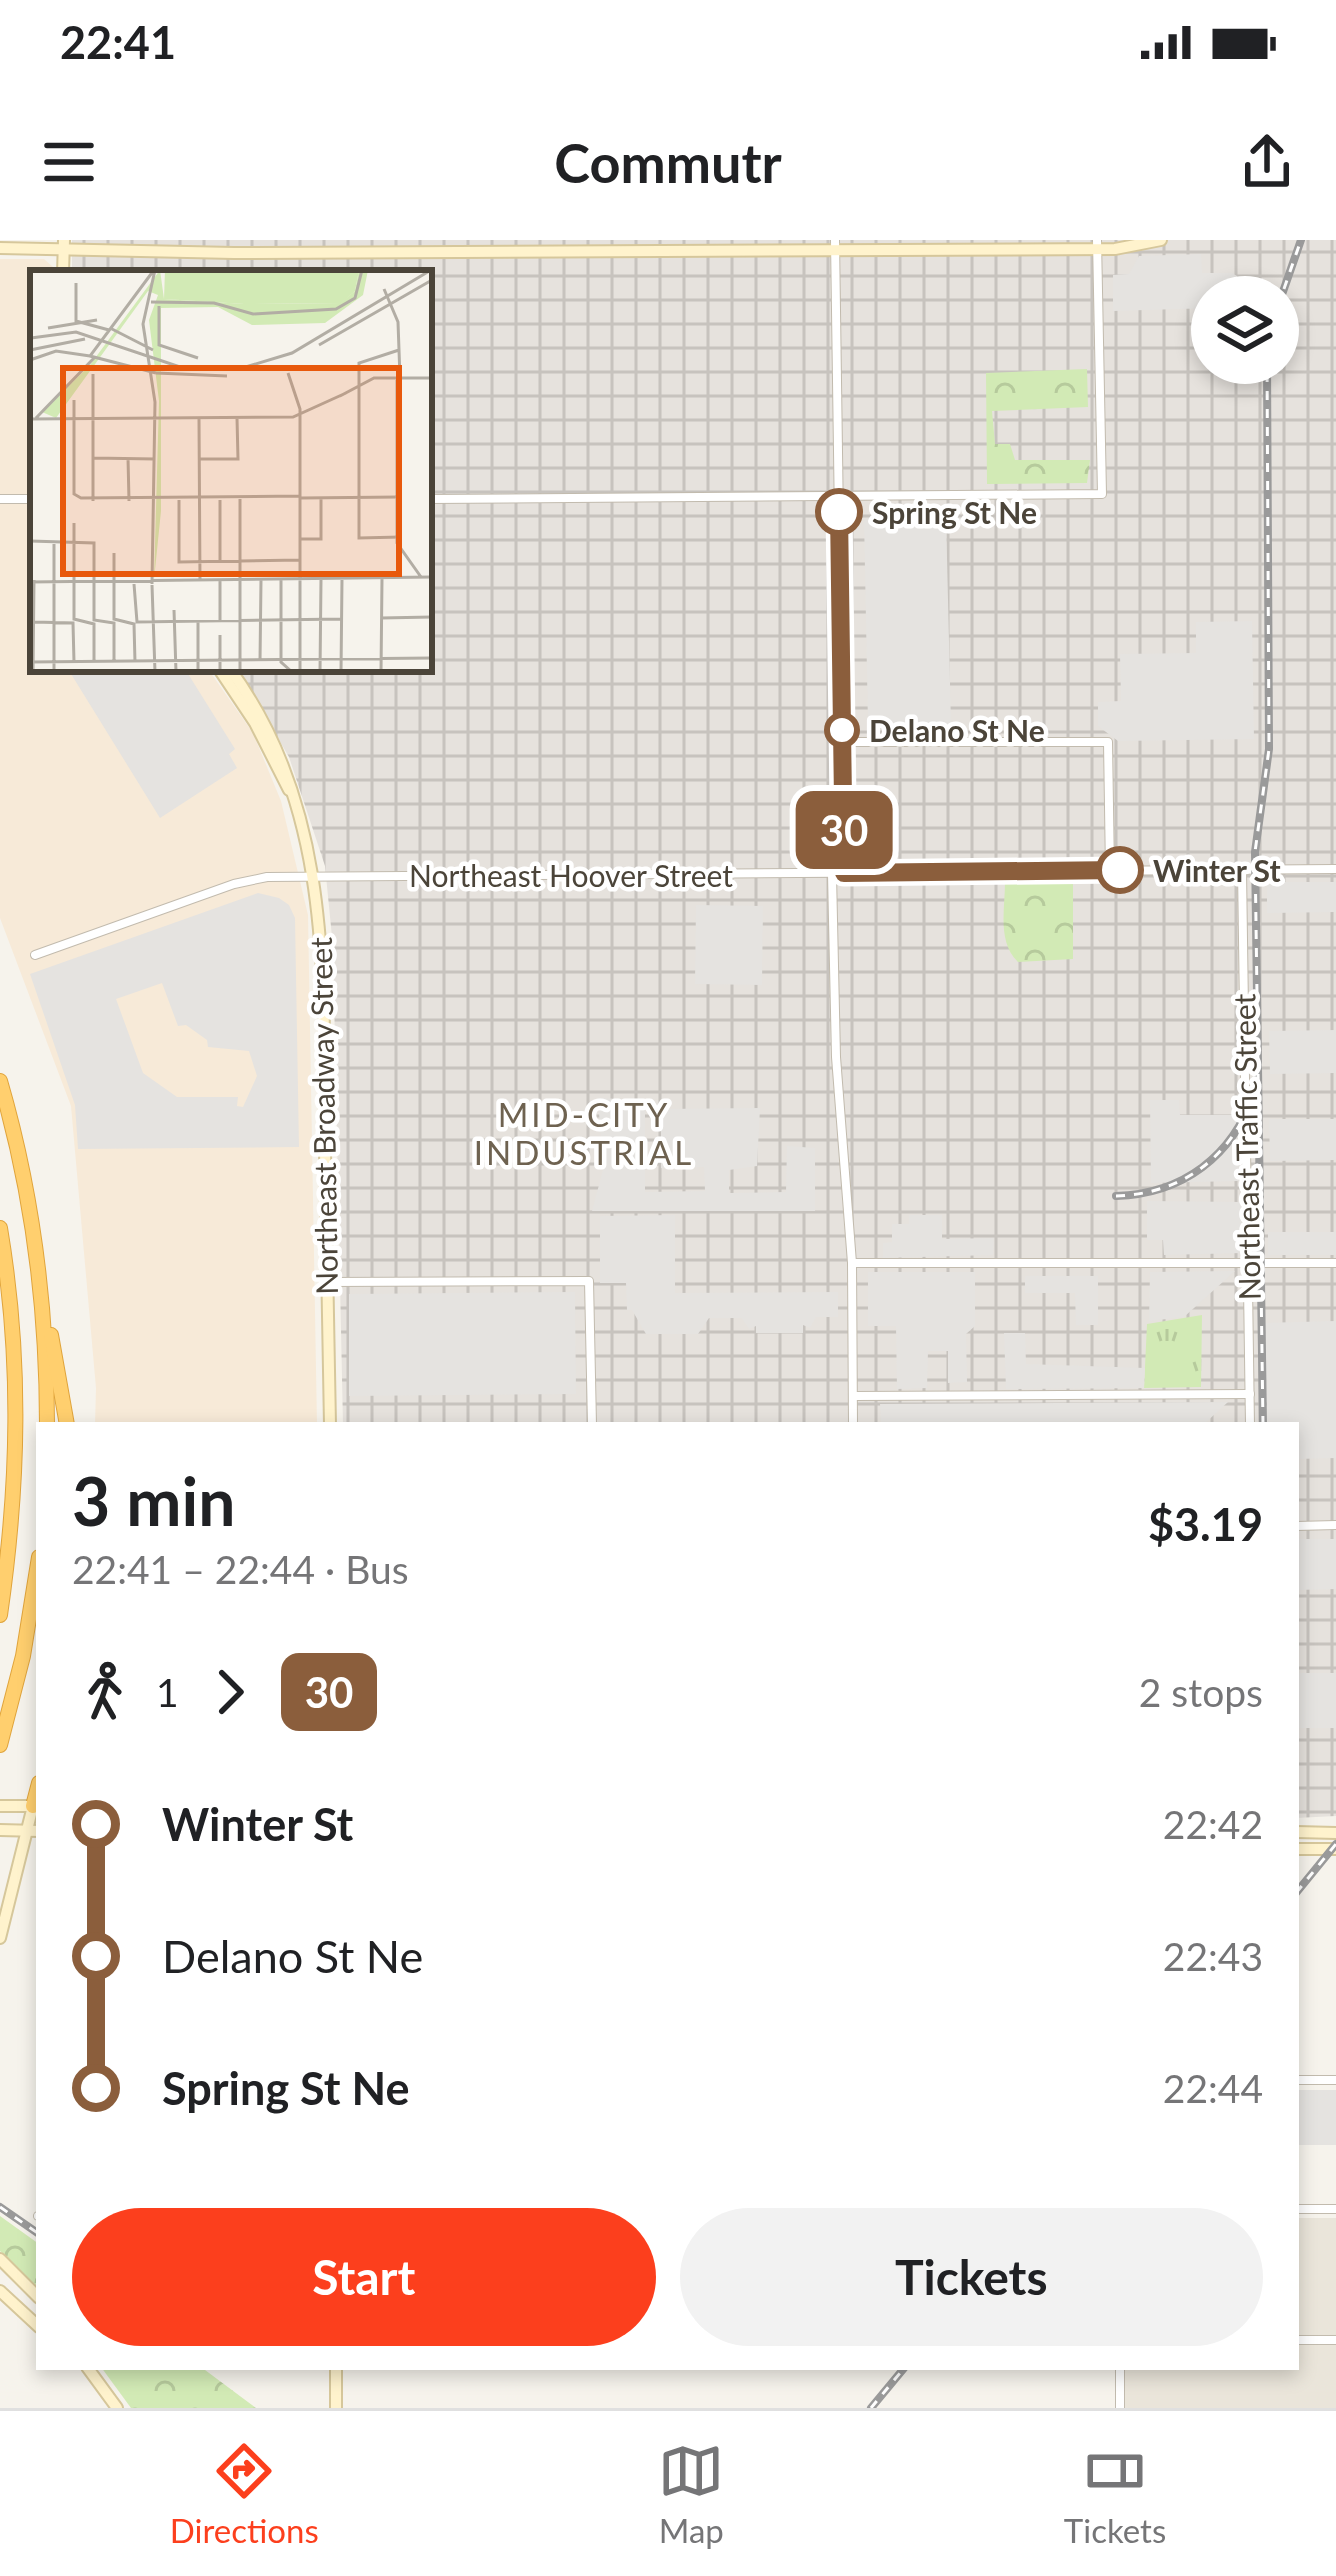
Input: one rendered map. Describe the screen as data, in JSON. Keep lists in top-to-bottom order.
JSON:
{
  "streets": {
    "main road": ["Northeast Broadway Street"],
    "street": ["Northeast Hoover Street", "Northeast Traffic Street"]
  },
  "crossings": [
    ["Northeast Hoover Street", "Northeast Broadway Street"],
    ["Northeast Hoover Street", "Northeast Traffic Street"]
  ],
  "districts": ["MID-CITY INDUSTRIAL"],
  "places": ["Spring St Ne", "Delano St Ne", "Winter St"],
  "lines": ["bus line 30"],
  "page": {
    "status": "22:41",
    "header": "Commutr",
    "on_map": "30",
    "heading": ["3 min", "22:41 – 22:44 · Bus", "$3.19"],
    "legs": ["1", "30", "2 stops"],
    "list": [
      {
        "name": "Winter St",
        "value": "22:42"
      },
      {
        "name": "Delano St Ne",
        "value": "22:43"
      },
      {
        "name": "Spring St Ne",
        "value": "22:44"
      }
    ],
    "buttons": ["Start", "Tickets"],
    "tabs": ["Directions", "Map", "Tickets"]
  }
}
